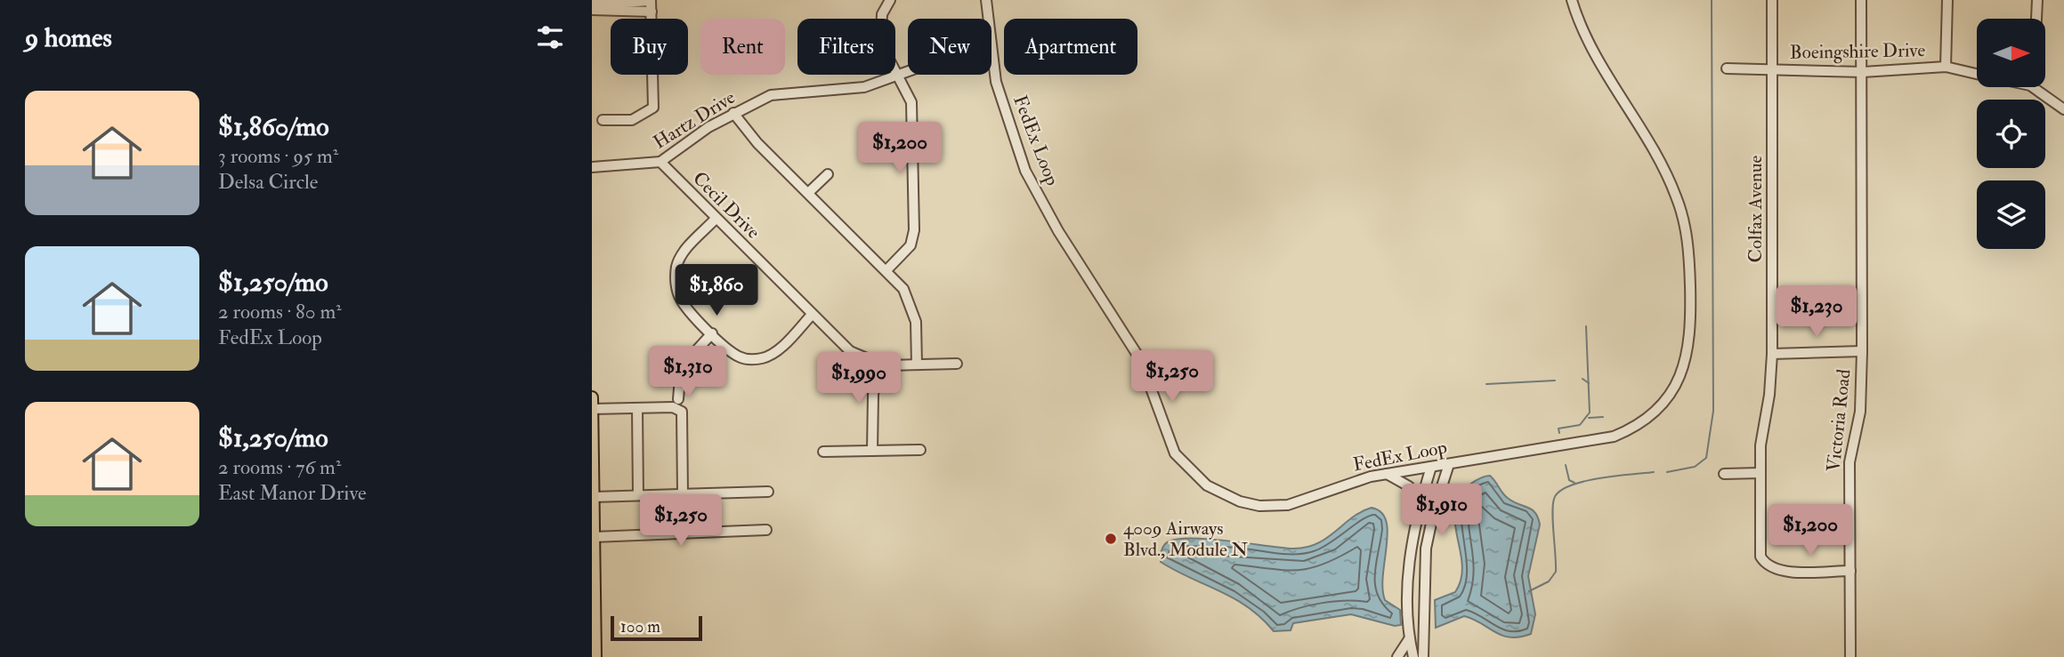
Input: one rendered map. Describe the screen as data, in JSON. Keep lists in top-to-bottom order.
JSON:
{
  "streets": {
    "street": [
      "Boeingshire Drive",
      "Hartz Drive",
      "FedEx Loop",
      "Cecil Drive",
      "Colfax Avenue",
      "Victoria Road"
    ]
  },
  "crossings": [
    ["Boeingshire Drive", "Colfax Avenue"],
    ["Boeingshire Drive", "Victoria Road"],
    ["Hartz Drive", "Cecil Drive"],
    ["Colfax Avenue", "Victoria Road"]
  ],
  "places": ["4009 Airways Blvd., Module N"],
  "scale_bar": "100 m",
  "north": "right",
  "page": {
    "heading": "9 homes",
    "chip": [
      "Buy",
      "Rent",
      "Filters",
      "New",
      "Apartment"
    ],
    "list": [
      {
        "name": "$1,860/mo",
        "note": "3 rooms · 95 m² · Delsa Circle"
      },
      {
        "name": "$1,250/mo",
        "note": "2 rooms · 80 m² · FedEx Loop"
      },
      {
        "name": "$1,250/mo",
        "note": "2 rooms · 76 m² · East Manor Drive"
      }
    ],
    "price": [
      "$1,200",
      "$1,860",
      "$1,230",
      "$1,310",
      "$1,250",
      "$1,990",
      "$1,910",
      "$1,250",
      "$1,200"
    ],
    "scale": "100 m"
  }
}
